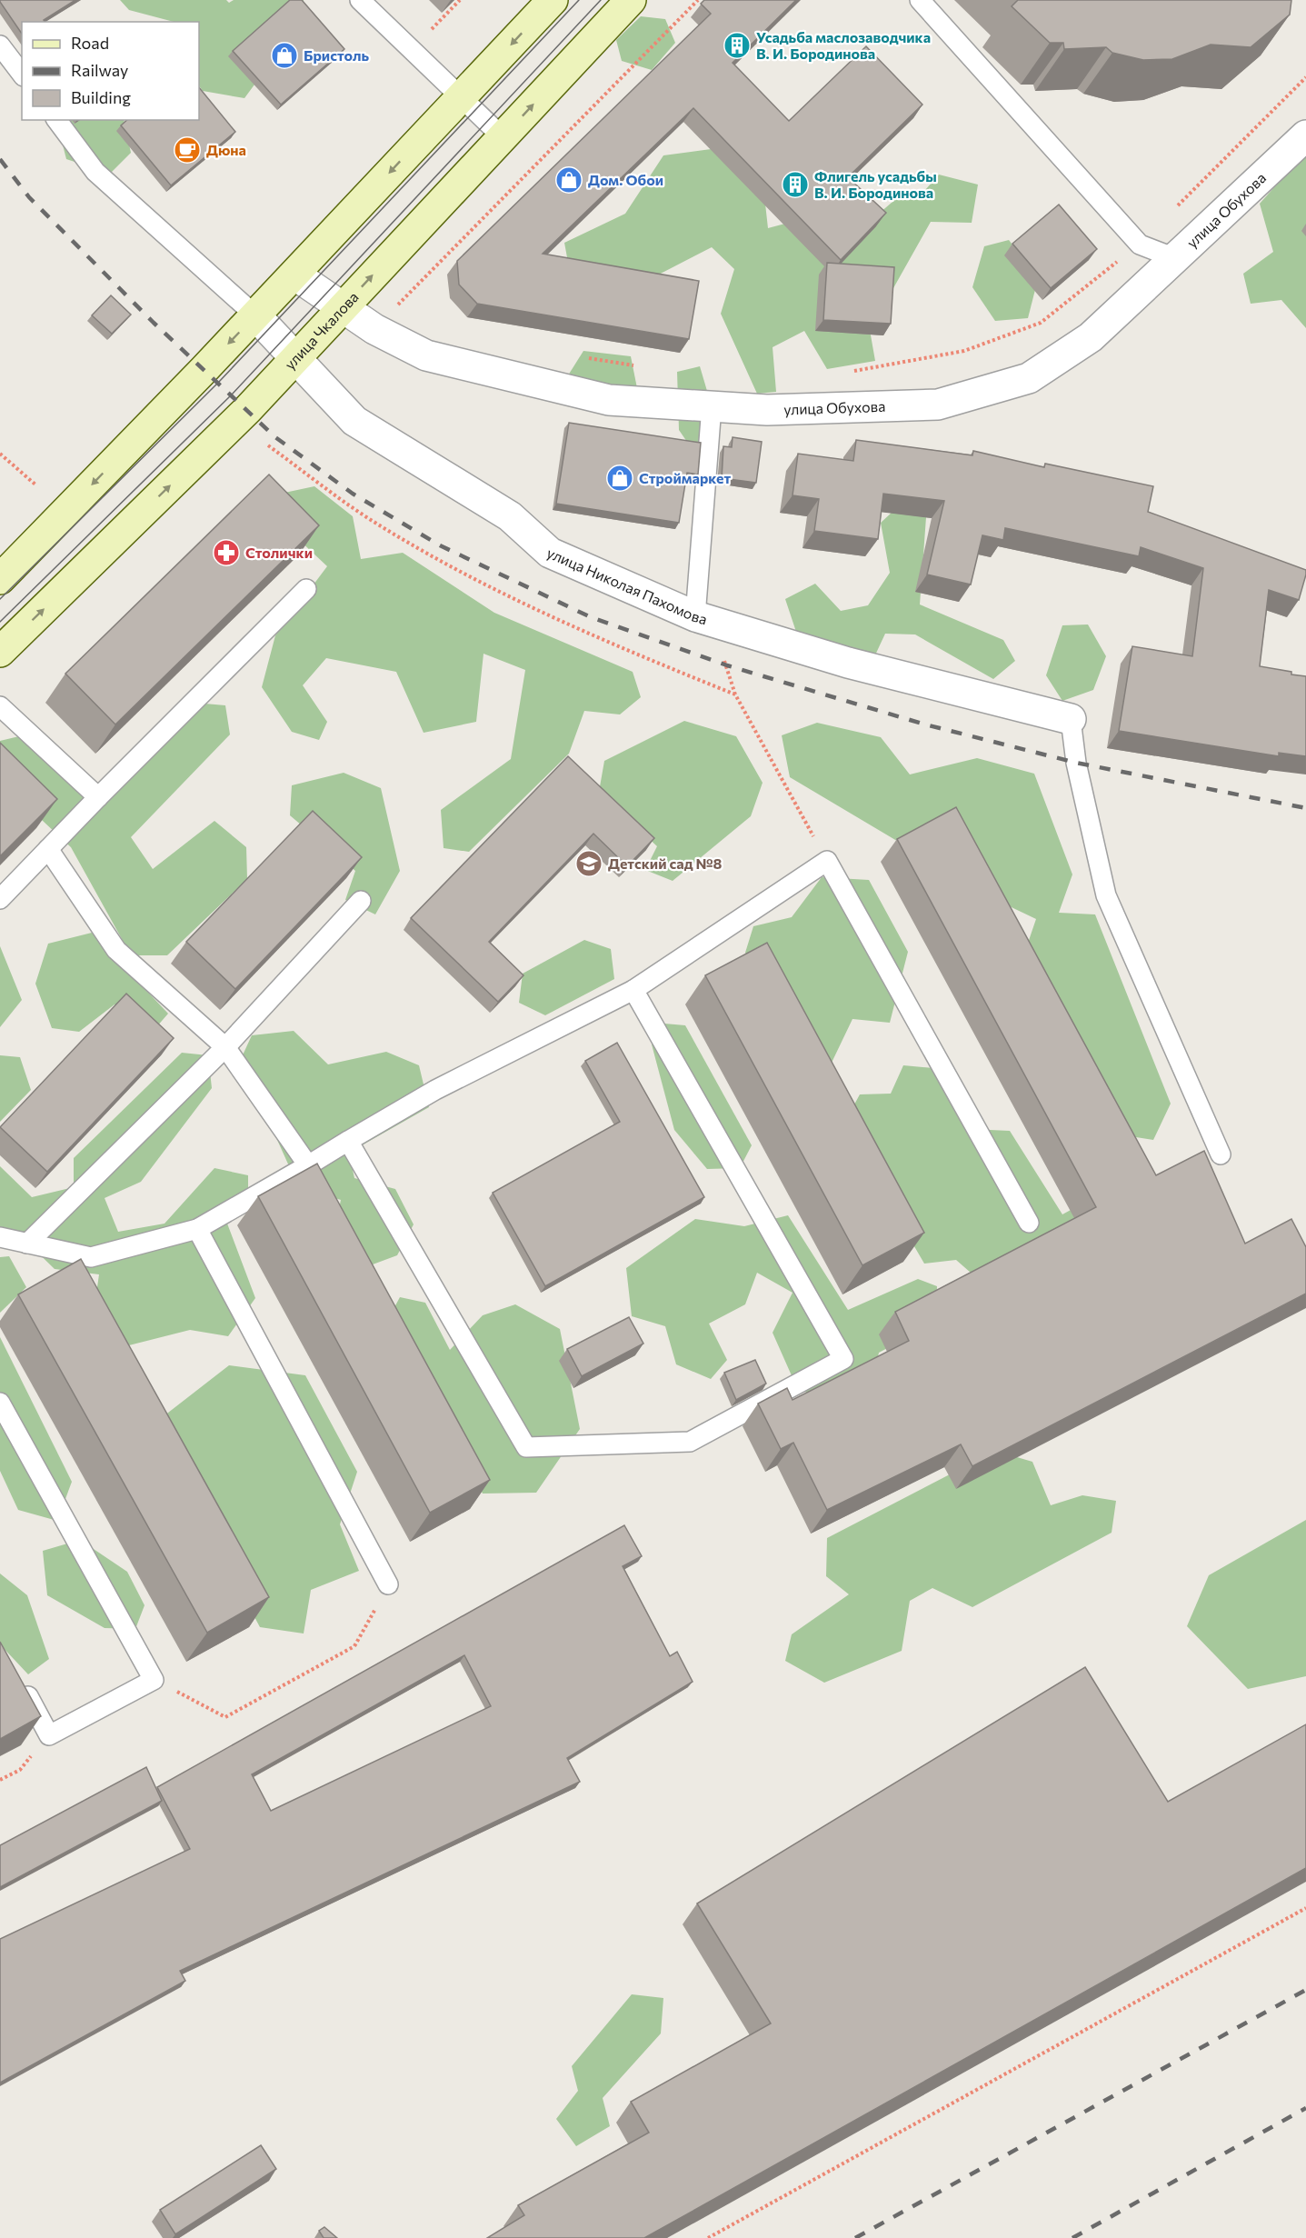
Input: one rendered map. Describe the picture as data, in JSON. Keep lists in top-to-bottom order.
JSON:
{
  "streets": {
    "main road": ["улица Чкалова"],
    "street": ["улица Обухова", "улица Николая Пахомова"]
  },
  "crossings": [
    ["улица Обухова", "улица Чкалова"],
    ["улица Чкалова", "улица Николая Пахомова"]
  ],
  "places": {
    "building": ["Усадьба маслозаводчика В. И. Бородинова", "Флигель усадьбы В. И. Бородинова"],
    "shop": ["Бристоль", "Дом. Обои", "Строймаркет"],
    "cafe": ["Дюна"],
    "pharmacy": ["Столички"],
    "school or university": ["Детский сад №8"]
  },
  "legend": ["Road", "Railway", "Building"]
}
